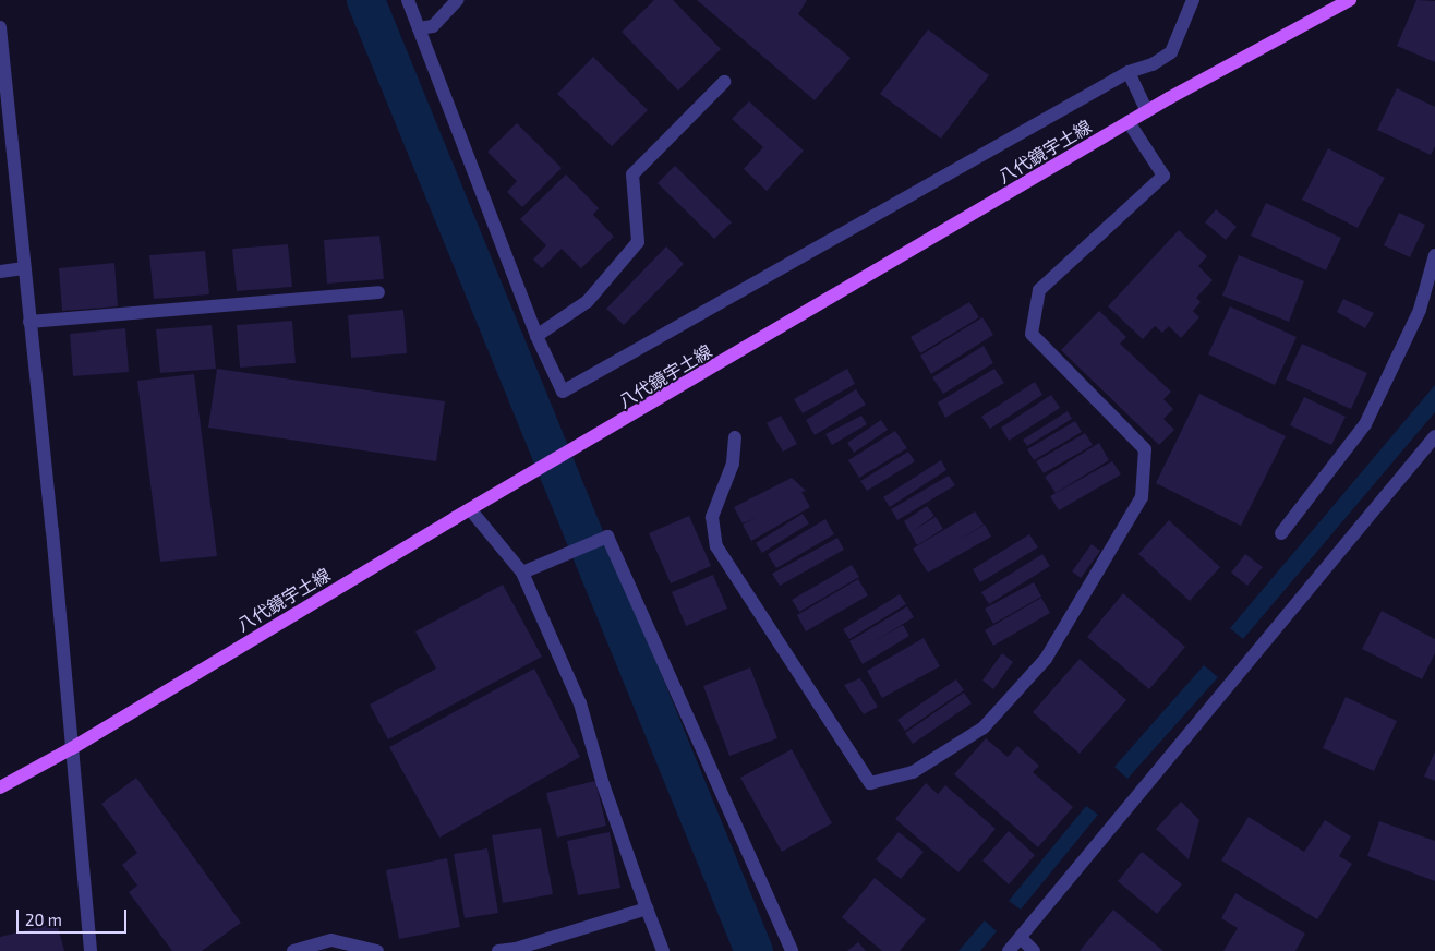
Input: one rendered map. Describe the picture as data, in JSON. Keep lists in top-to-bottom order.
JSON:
{
  "streets": {
    "main road": ["八代鏡宇土線"]
  },
  "scale_bar": "20 m"
}
